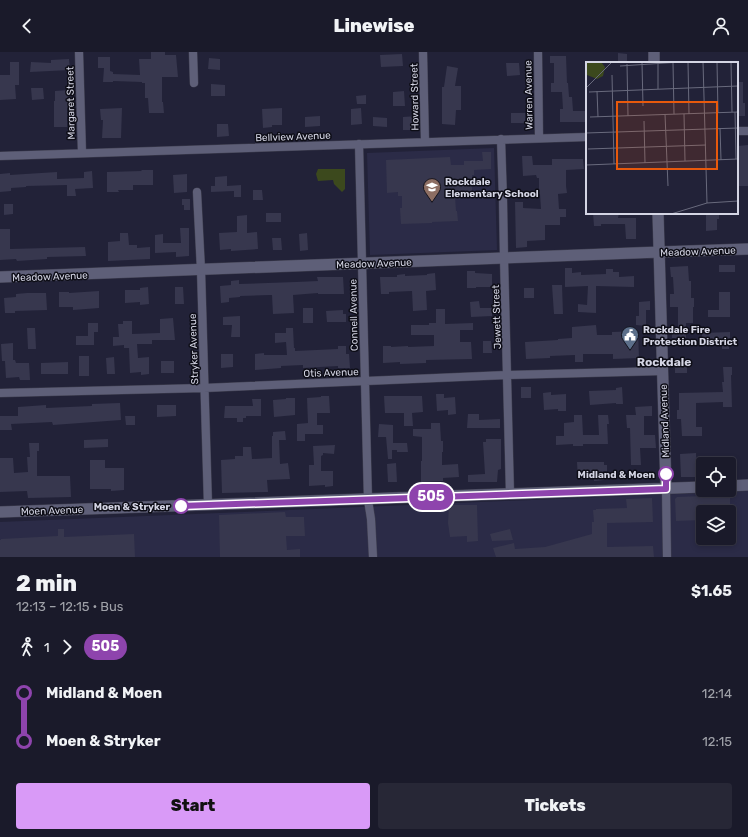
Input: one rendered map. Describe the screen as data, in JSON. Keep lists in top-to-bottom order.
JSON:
{
  "streets": {
    "street": [
      "Warren Avenue",
      "Howard Street",
      "Margaret Street",
      "Bellview Avenue",
      "Meadow Avenue",
      "Connell Avenue",
      "Jewett Street",
      "Stryker Avenue",
      "Otis Avenue",
      "Midland Avenue",
      "Moen Avenue"
    ]
  },
  "crossings": [
    ["Warren Avenue", "Bellview Avenue"],
    ["Howard Street", "Bellview Avenue"],
    ["Margaret Street", "Bellview Avenue"],
    ["Bellview Avenue", "Connell Avenue"],
    ["Bellview Avenue", "Jewett Street"],
    ["Meadow Avenue", "Connell Avenue"],
    ["Meadow Avenue", "Jewett Street"],
    ["Meadow Avenue", "Stryker Avenue"],
    ["Meadow Avenue", "Midland Avenue"],
    ["Connell Avenue", "Otis Avenue"],
    ["Connell Avenue", "Moen Avenue"],
    ["Jewett Street", "Otis Avenue"],
    ["Jewett Street", "Moen Avenue"],
    ["Stryker Avenue", "Otis Avenue"],
    ["Stryker Avenue", "Moen Avenue"],
    ["Otis Avenue", "Midland Avenue"],
    ["Midland Avenue", "Moen Avenue"]
  ],
  "districts": ["Rockdale"],
  "places": {
    "school or university": ["Rockdale Elementary School"],
    "public building": ["Rockdale Fire Protection District"],
    "other": ["Midland & Moen", "Moen & Stryker"]
  },
  "lines": ["bus line 505"],
  "page": {
    "header": "Linewise",
    "on_map": "505",
    "heading": ["2 min", "12:13 – 12:15 · Bus", "$1.65"],
    "legs": ["1", "505"],
    "list": [
      {
        "name": "Midland & Moen",
        "value": "12:14"
      },
      {
        "name": "Moen & Stryker",
        "value": "12:15"
      }
    ],
    "buttons": ["Start", "Tickets"]
  }
}
